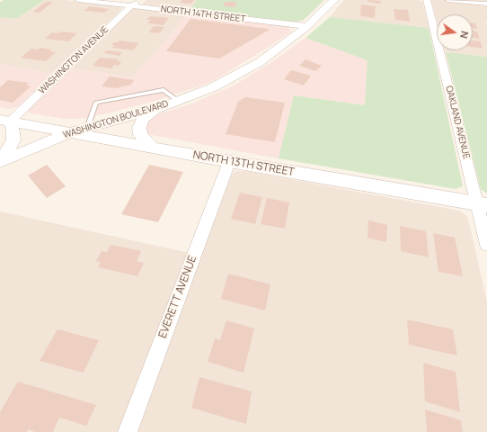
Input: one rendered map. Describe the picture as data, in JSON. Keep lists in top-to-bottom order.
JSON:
{
  "streets": {
    "street": [
      "NORTH 14TH STREET",
      "WASHINGTON AVENUE",
      "WASHINGTON BOULEVARD",
      "OAKLAND AVENUE",
      "NORTH 13TH STREET",
      "EVERETT AVENUE"
    ]
  },
  "crossings": [
    ["NORTH 14TH STREET", "WASHINGTON AVENUE"],
    ["NORTH 14TH STREET", "WASHINGTON BOULEVARD"],
    ["WASHINGTON AVENUE", "NORTH 13TH STREET"],
    ["WASHINGTON BOULEVARD", "NORTH 13TH STREET"],
    ["OAKLAND AVENUE", "NORTH 13TH STREET"],
    ["NORTH 13TH STREET", "EVERETT AVENUE"]
  ],
  "north": "right"
}
